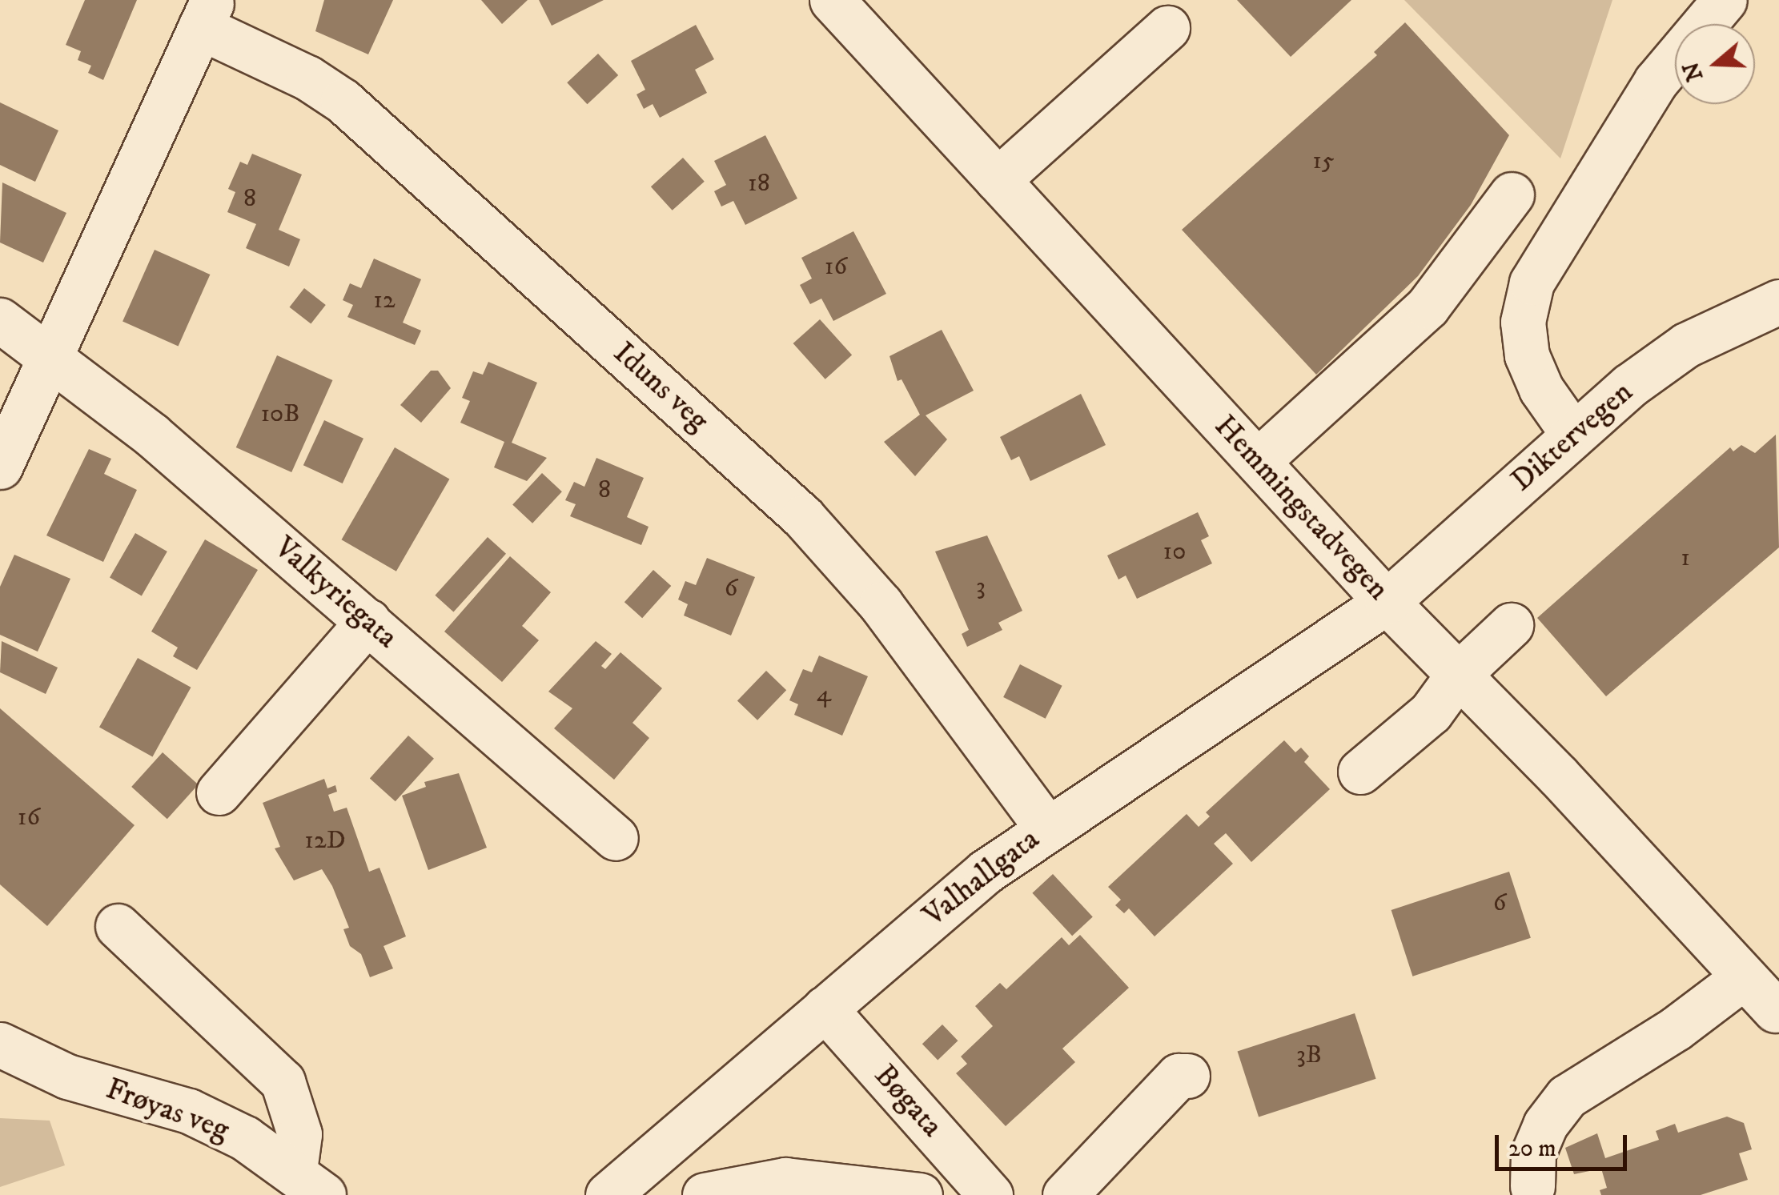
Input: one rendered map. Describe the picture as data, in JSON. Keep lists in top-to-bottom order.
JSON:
{
  "streets": {
    "street": [
      "Iduns veg",
      "Diktervegen",
      "Hemmingstadvegen",
      "Valkyriegata",
      "Valhallgata",
      "Bøgata",
      "Frøyas veg"
    ]
  },
  "crossings": [
    ["Iduns veg", "Valhallgata"],
    ["Diktervegen", "Hemmingstadvegen"],
    ["Diktervegen", "Valhallgata"],
    ["Hemmingstadvegen", "Valhallgata"],
    ["Valhallgata", "Bøgata"]
  ],
  "house_numbers": [
    "15",
    "18",
    "8",
    "16",
    "12",
    "10B",
    "8",
    "10",
    "1",
    "3",
    "6",
    "4",
    "16",
    "12D",
    "6",
    "3B"
  ],
  "scale_bar": "20 m",
  "north": "left"
}
